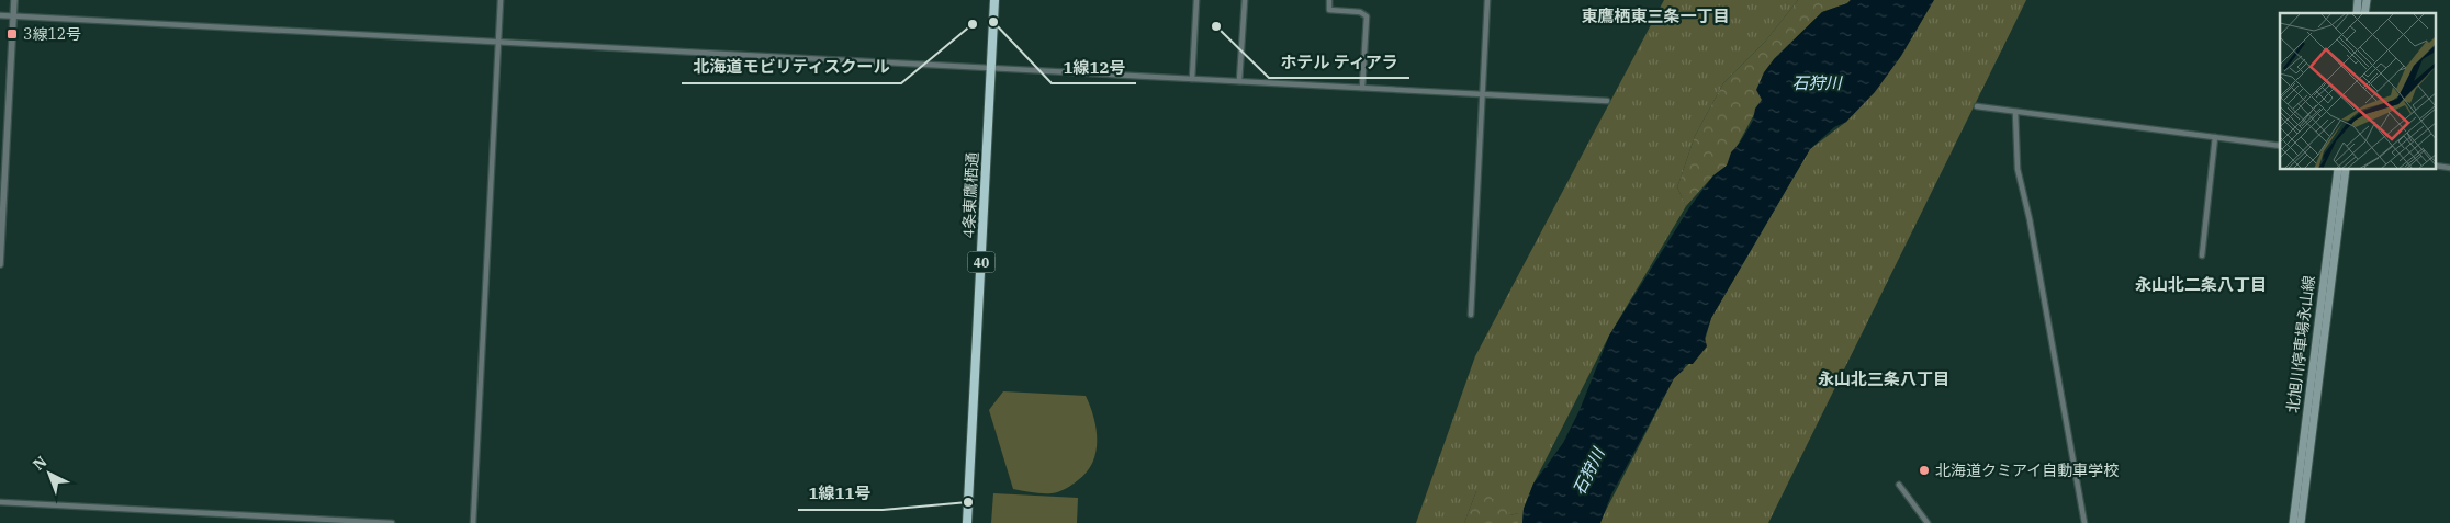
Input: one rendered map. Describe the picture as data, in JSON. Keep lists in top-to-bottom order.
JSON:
{
  "streets": {
    "highway": ["4条東鷹栖通", "40"],
    "main road": ["北旭川停車場永山線"]
  },
  "districts": ["東鷹栖東三条一丁目", "永山北二条八丁目", "永山北三条八丁目"],
  "water": ["石狩川"],
  "places": {
    "other": [
      "1線12号",
      "北海道モビリティスクール",
      "ホテル ティアラ",
      "北海道クミアイ自動車学校",
      "1線11号"
    ],
    "transit": ["3線12号"]
  },
  "north": "top left"
}
